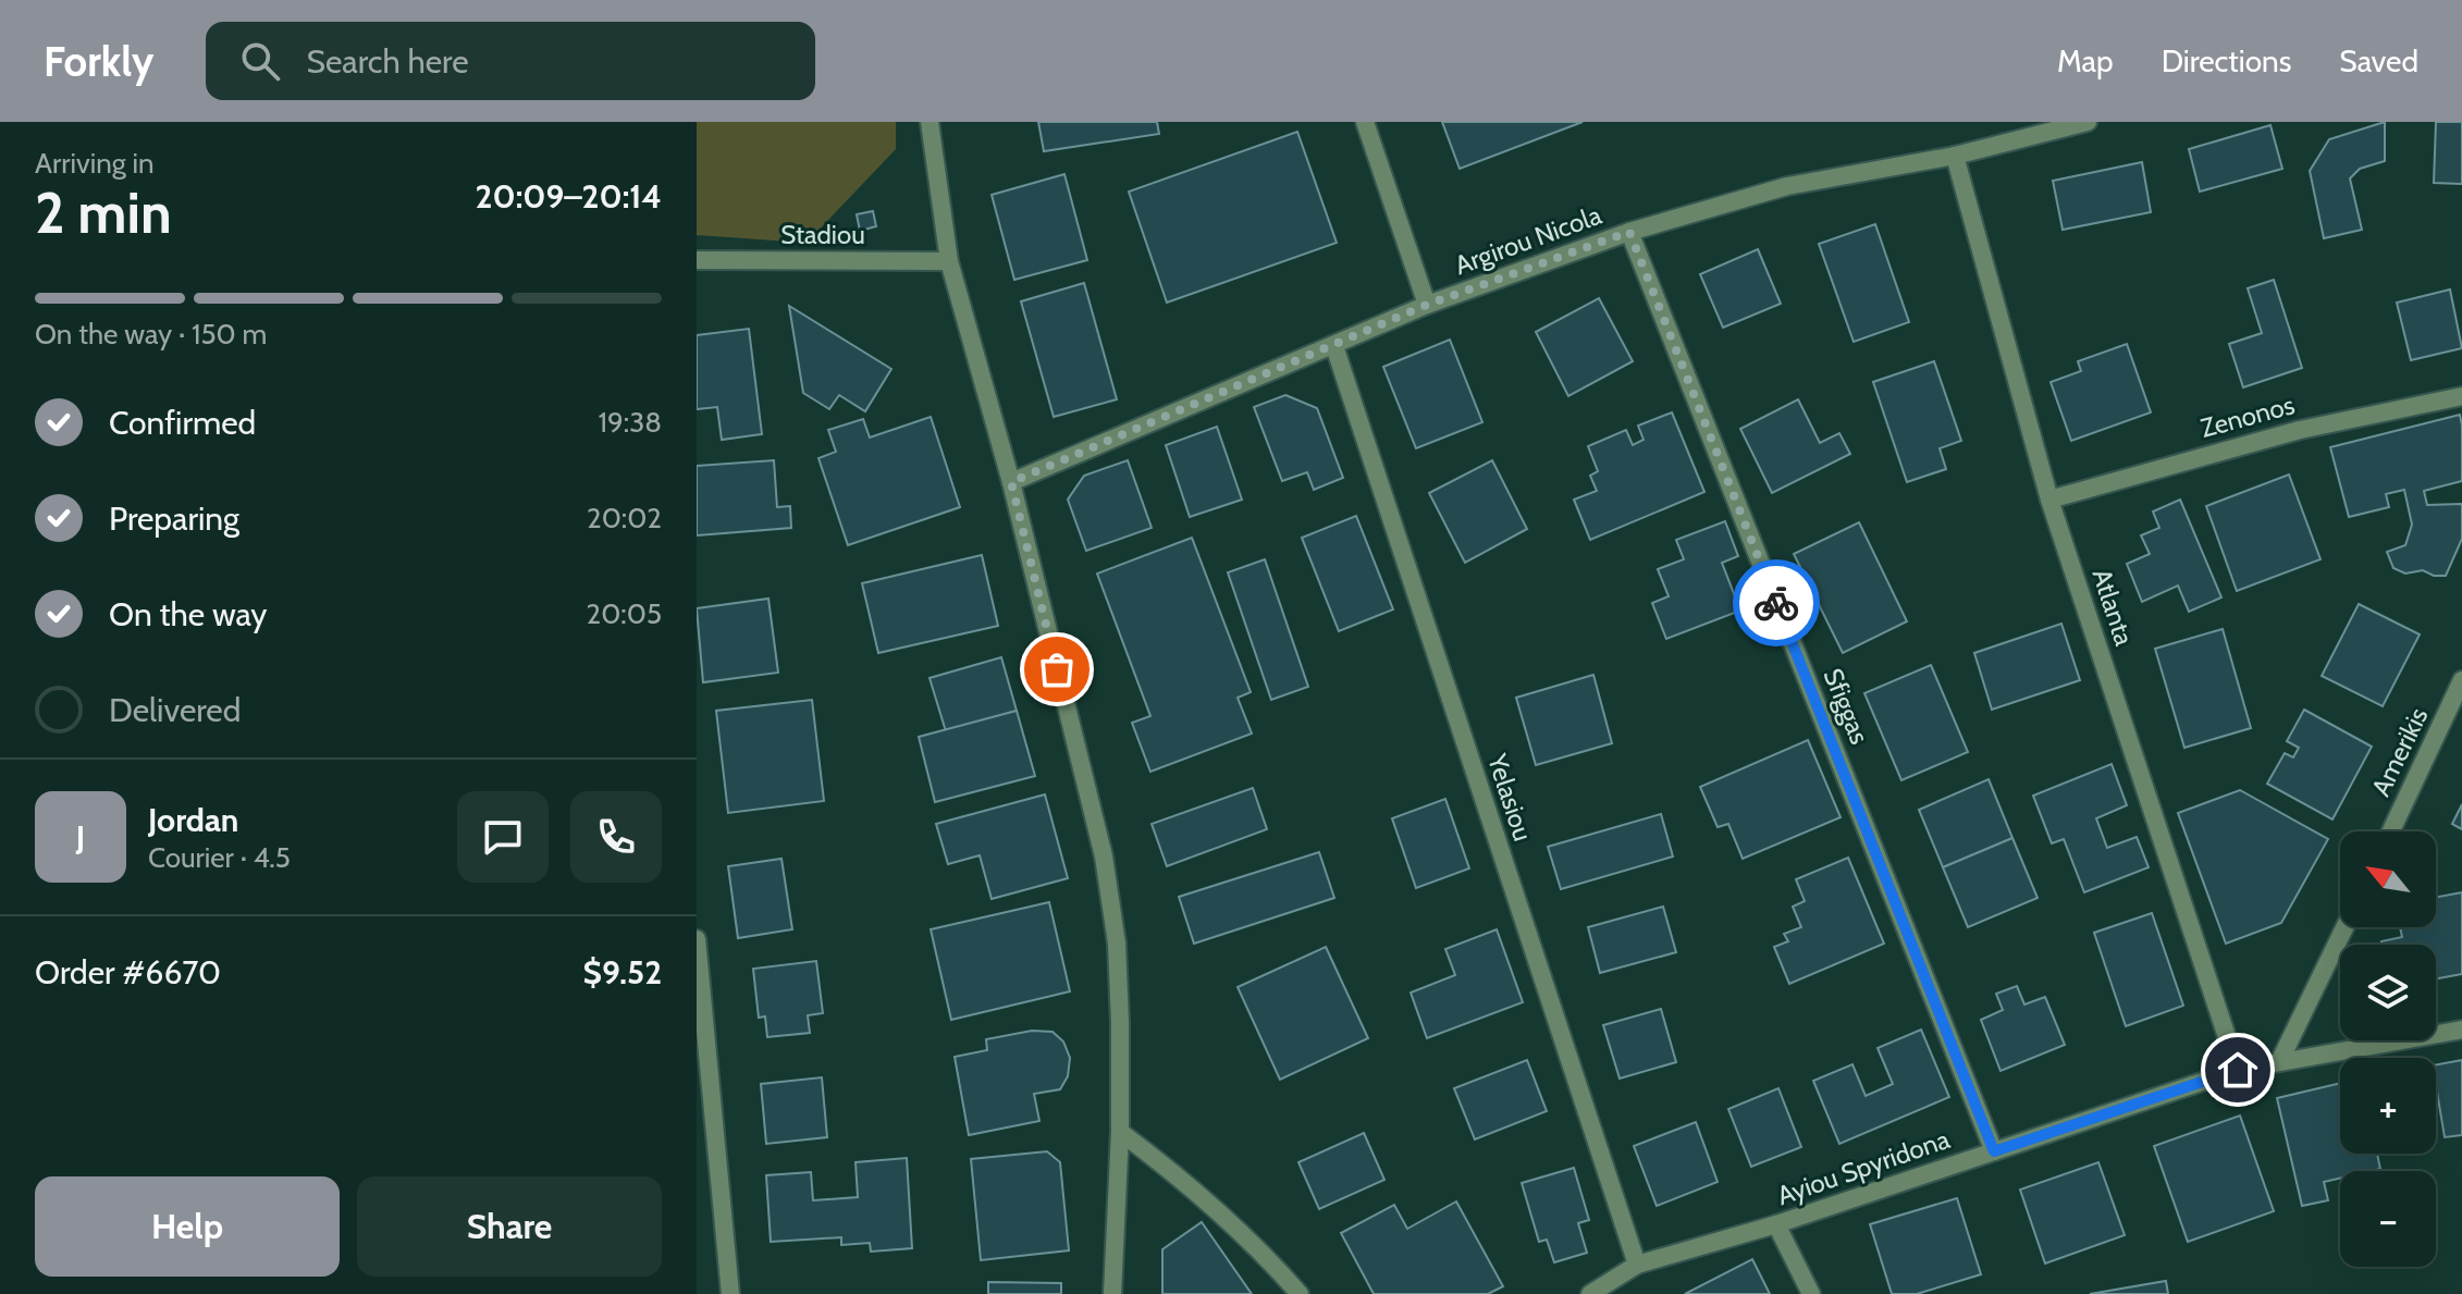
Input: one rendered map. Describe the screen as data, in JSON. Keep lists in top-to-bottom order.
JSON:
{
  "streets": {
    "street": [
      "Stadiou",
      "Argirou Nicola",
      "Zenonos",
      "Atlanta",
      "Sfiggas",
      "Amerikis",
      "Yelasiou",
      "Ayiou Spyridona"
    ]
  },
  "crossings": [
    ["Argirou Nicola", "Atlanta"],
    ["Argirou Nicola", "Sfiggas"],
    ["Argirou Nicola", "Yelasiou"],
    ["Zenonos", "Atlanta"],
    ["Atlanta", "Ayiou Spyridona"],
    ["Sfiggas", "Ayiou Spyridona"],
    ["Yelasiou", "Ayiou Spyridona"]
  ],
  "north": "top left",
  "page": {
    "header": "Forkly",
    "search": "Search here",
    "nav": ["Map", "Directions", "Saved"],
    "heading": ["2 min", "Arriving in", "20:09–20:14"],
    "panel": [
      "Jordan",
      "Courier · 4.5",
      "Order #6670",
      "$9.52"
    ],
    "bar": "On the way · 150 m",
    "list": [
      ["Confirmed", "19:38"],
      ["Preparing", "20:02"],
      ["On the way", "20:05"],
      "Delivered"
    ],
    "round": "J",
    "map_buttons": ["+", "−"],
    "buttons": ["Help", "Share"]
  }
}
